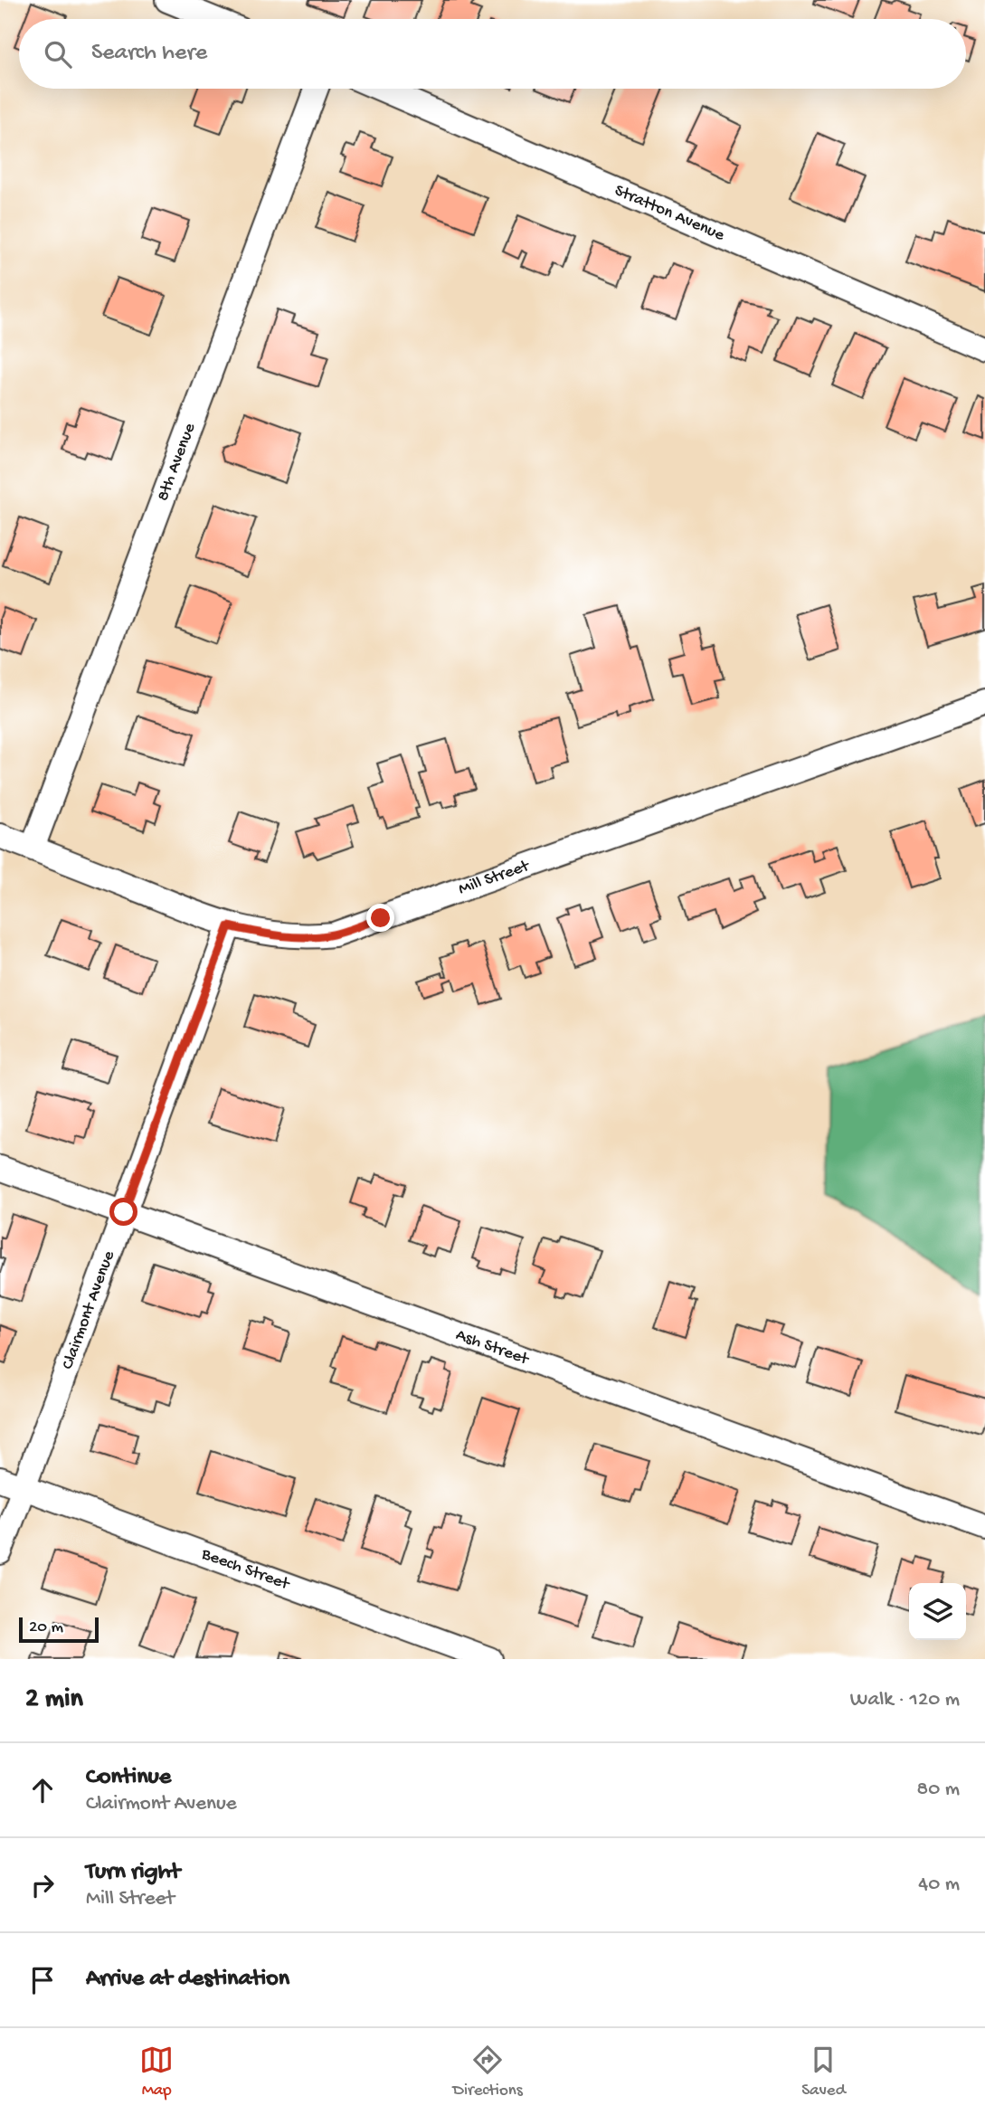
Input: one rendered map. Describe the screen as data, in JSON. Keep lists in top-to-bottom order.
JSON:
{
  "streets": {
    "street": [
      "Stratton Avenue",
      "8th Avenue",
      "Mill Street",
      "Clairmont Avenue",
      "Ash Street",
      "Beech Street"
    ]
  },
  "crossings": [
    ["8th Avenue", "Mill Street"],
    ["Mill Street", "Clairmont Avenue"],
    ["Clairmont Avenue", "Ash Street"],
    ["Clairmont Avenue", "Beech Street"]
  ],
  "scale_bar": "20 m",
  "page": {
    "search": "Search here",
    "scale": "20 m",
    "heading": ["2 min", "Walk · 120 m"],
    "list": [
      ["Continue", "Clairmont Avenue", "80 m"],
      ["Turn right", "Mill Street", "40 m"],
      "Arrive at destination"
    ],
    "nav": ["Map", "Directions", "Saved"]
  }
}
